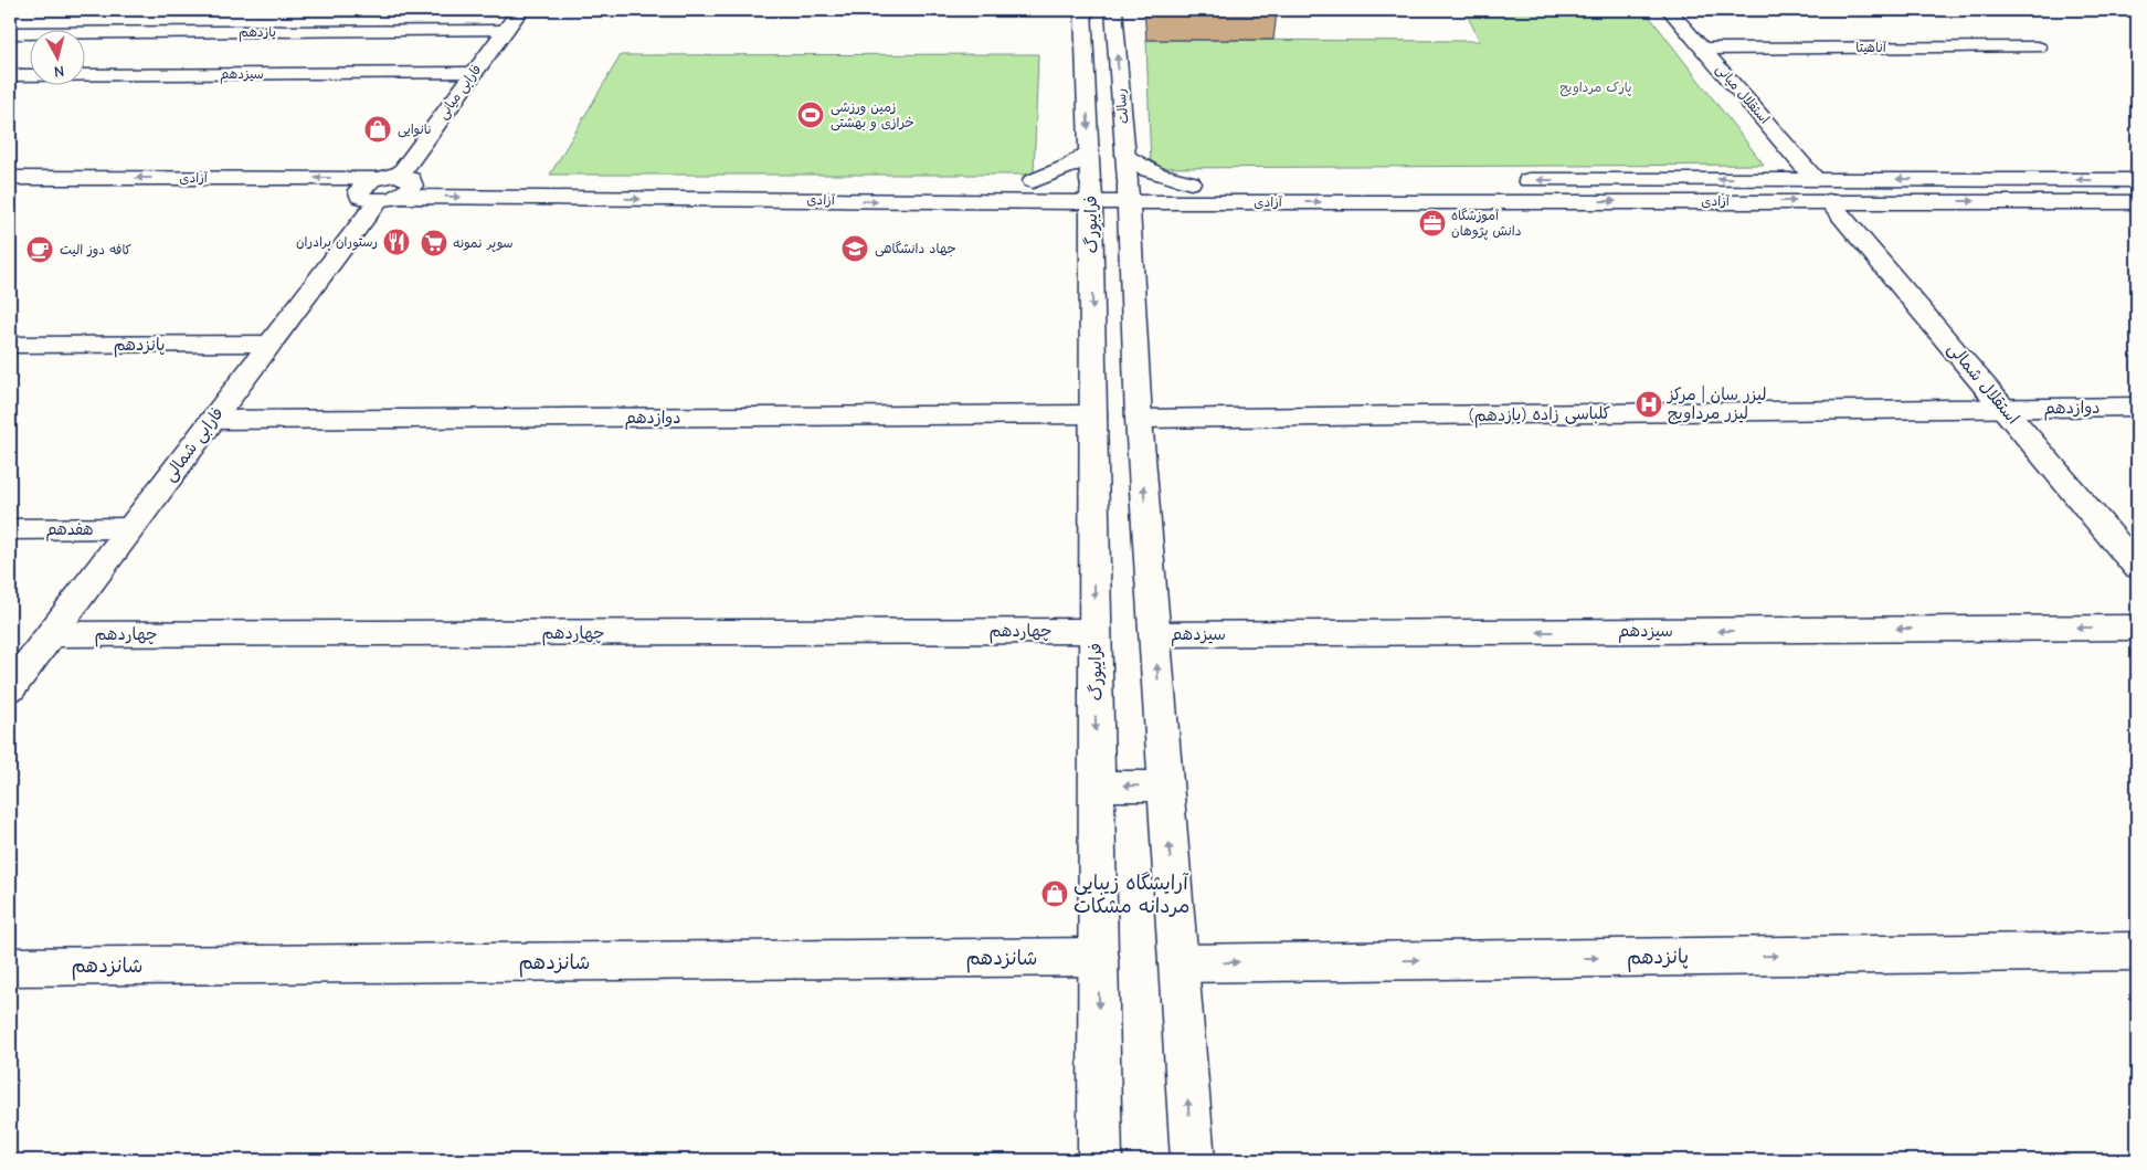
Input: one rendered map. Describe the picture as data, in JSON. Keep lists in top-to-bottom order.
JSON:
{
  "streets": {
    "street": [
      "یازدهم",
      "آناهیتا",
      "سیزدهم",
      "فارابی میانی",
      "استقلال میانی",
      "رسالت",
      "آزادی",
      "فرایبورگ",
      "پانزدهم",
      "استقلال شمالی",
      "دوازدهم",
      "کلباسی زاده (یازدهم)",
      "فارابی شمالی",
      "هفدهم",
      "چهاردهم",
      "شانزدهم"
    ]
  },
  "crossings": [
    ["یازدهم", "فارابی میانی"],
    ["آناهیتا", "استقلال میانی"],
    ["سیزدهم", "فارابی میانی"],
    ["فارابی میانی", "آزادی"],
    ["فارابی میانی", "فارابی شمالی"],
    ["استقلال میانی", "آزادی"],
    ["رسالت", "آزادی"],
    ["آزادی", "فرایبورگ"],
    ["آزادی", "استقلال شمالی"],
    ["آزادی", "فارابی شمالی"],
    ["فرایبورگ", "دوازدهم"],
    ["فرایبورگ", "چهاردهم"],
    ["فرایبورگ", "شانزدهم"],
    ["پانزدهم", "فارابی شمالی"],
    ["استقلال شمالی", "دوازدهم"],
    ["استقلال شمالی", "کلباسی زاده (یازدهم)"],
    ["دوازدهم", "کلباسی زاده (یازدهم)"],
    ["دوازدهم", "فارابی شمالی"],
    ["فارابی شمالی", "هفدهم"],
    ["فارابی شمالی", "چهاردهم"]
  ],
  "one_way": ["سیزدهم", "پانزدهم"],
  "parks": ["پارک مرداویج"],
  "places": {
    "sports": ["زمین ورزشی خرازی و بهشتی"],
    "shop": ["نانوایی", "آرایشگاه زیبایی مردانه مشکات"],
    "office": ["آموزشگاه دانش پژوهان"],
    "restaurant": ["رستوران برادران"],
    "supermarket": ["سوپر نمونه"],
    "school or university": ["جهاد دانشگاهی"],
    "cafe": ["کافه دوز الیت"],
    "hospital": ["لیزر سان | مرکز لیزر مرداویج"]
  },
  "north": "bottom"
}
